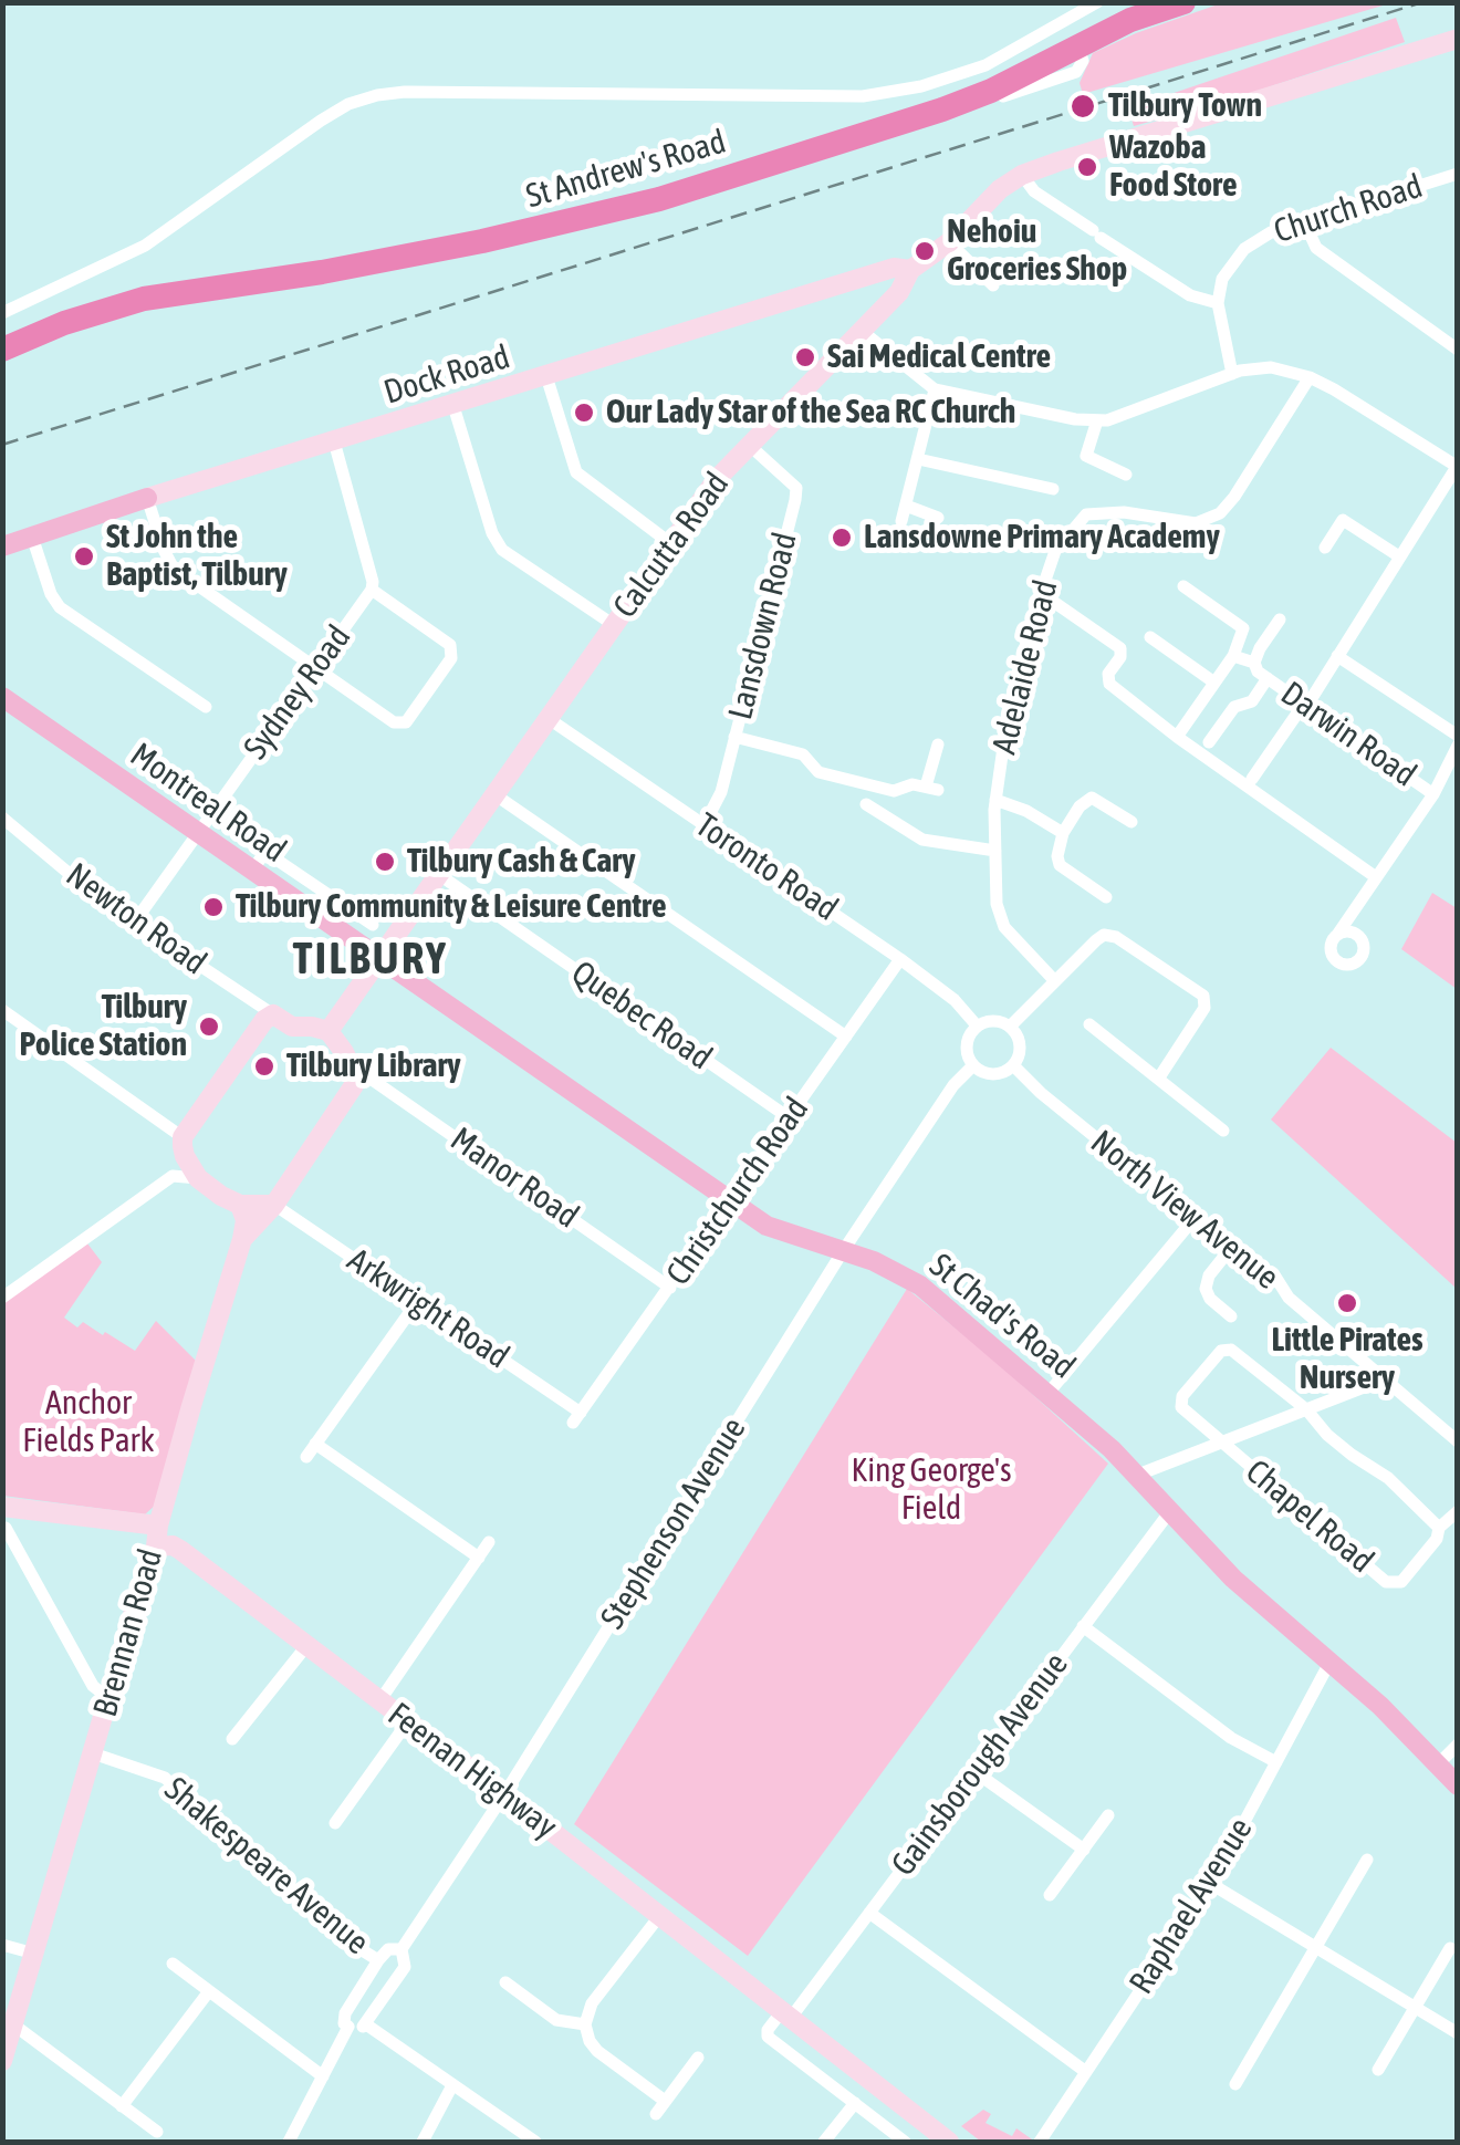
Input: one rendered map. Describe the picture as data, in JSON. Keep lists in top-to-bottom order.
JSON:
{
  "streets": {
    "highway": ["St Andrew's Road"],
    "main road": ["Dock Road", "Montreal Road", "St Chad's Road"],
    "street": [
      "Church Road",
      "Calcutta Road",
      "Lansdown Road",
      "Adelaide Road",
      "Sydney Road",
      "Darwin Road",
      "Toronto Road",
      "Newton Road",
      "Quebec Road",
      "Manor Road",
      "Christchurch Road",
      "North View Avenue",
      "Arkwright Road",
      "Chapel Road",
      "Stephenson Avenue",
      "Brennan Road",
      "Gainsborough Avenue",
      "Feenan Highway",
      "Shakespeare Avenue",
      "Raphael Avenue"
    ]
  },
  "crossings": [
    ["Dock Road", "Calcutta Road"],
    ["Dock Road", "Sydney Road"],
    ["Calcutta Road", "Lansdown Road"],
    ["Calcutta Road", "Montreal Road"],
    ["Calcutta Road", "Toronto Road"],
    ["Calcutta Road", "Quebec Road"],
    ["Calcutta Road", "St Chad's Road"],
    ["Lansdown Road", "Toronto Road"],
    ["Sydney Road", "Montreal Road"],
    ["Sydney Road", "Newton Road"],
    ["Montreal Road", "St Chad's Road"],
    ["Toronto Road", "Christchurch Road"],
    ["Toronto Road", "North View Avenue"],
    ["Toronto Road", "Stephenson Avenue"],
    ["Quebec Road", "Christchurch Road"],
    ["Manor Road", "Christchurch Road"],
    ["Christchurch Road", "Arkwright Road"],
    ["Christchurch Road", "St Chad's Road"],
    ["North View Avenue", "Stephenson Avenue"],
    ["St Chad's Road", "Stephenson Avenue"],
    ["St Chad's Road", "Gainsborough Avenue"],
    ["St Chad's Road", "Raphael Avenue"],
    ["Stephenson Avenue", "Feenan Highway"],
    ["Brennan Road", "Feenan Highway"],
    ["Brennan Road", "Shakespeare Avenue"],
    ["Gainsborough Avenue", "Feenan Highway"]
  ],
  "districts": ["TILBURY"],
  "parks": ["Anchor Fields Park", "King George's Field"],
  "places": [
    "Tilbury Town",
    "Wazoba Food Store",
    "Nehoiu Groceries Shop",
    "Sai Medical Centre",
    "Our Lady Star of the Sea RC Church",
    "Lansdowne Primary Academy",
    "St John the Baptist, Tilbury",
    "Tilbury Cash & Cary",
    "Tilbury Community & Leisure Centre",
    "Tilbury Police Station",
    "Tilbury Library",
    "Little Pirates Nursery"
  ]
}
